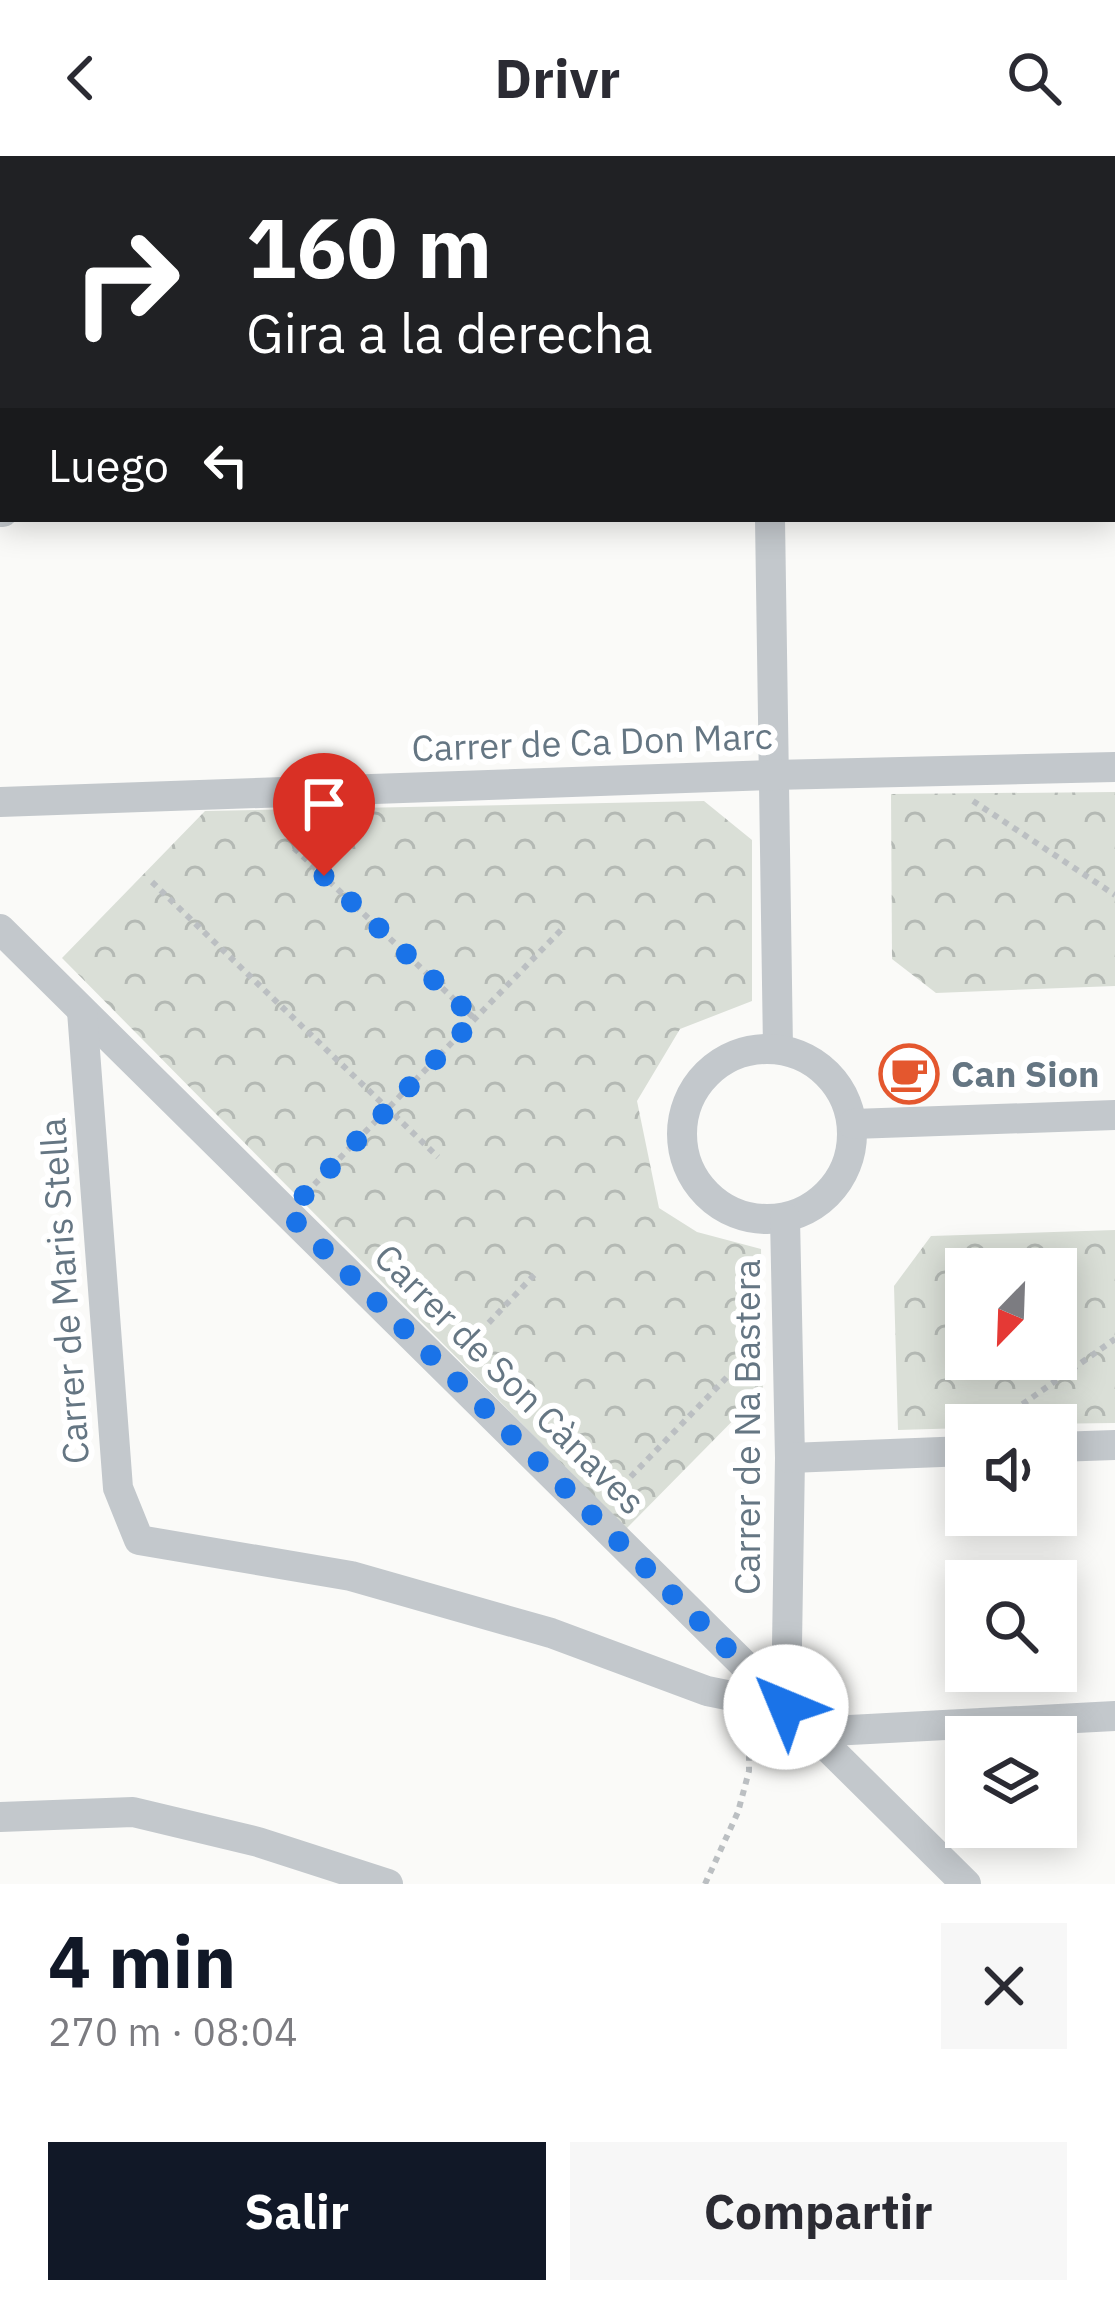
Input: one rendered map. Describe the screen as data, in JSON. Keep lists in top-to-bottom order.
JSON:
{
  "streets": {
    "street": [
      "Carrer de Ca Don Marc",
      "Carrer de Maris Stella",
      "Carrer de Son Cànaves",
      "Carrer de Na Bastera"
    ]
  },
  "crossings": [
    ["Carrer de Maris Stella", "Carrer de Son Cànaves"],
    ["Carrer de Maris Stella", "Carrer de Na Bastera"],
    ["Carrer de Son Cànaves", "Carrer de Na Bastera"]
  ],
  "places": {
    "cafe": ["Can Sion"]
  },
  "north": "bottom left",
  "page": {
    "header": "Drivr",
    "turn": ["160 m", "Gira a la derecha"],
    "then": "Luego",
    "heading": ["4 min", "270 m · 08:04"],
    "buttons": ["Salir", "Compartir"]
  }
}
